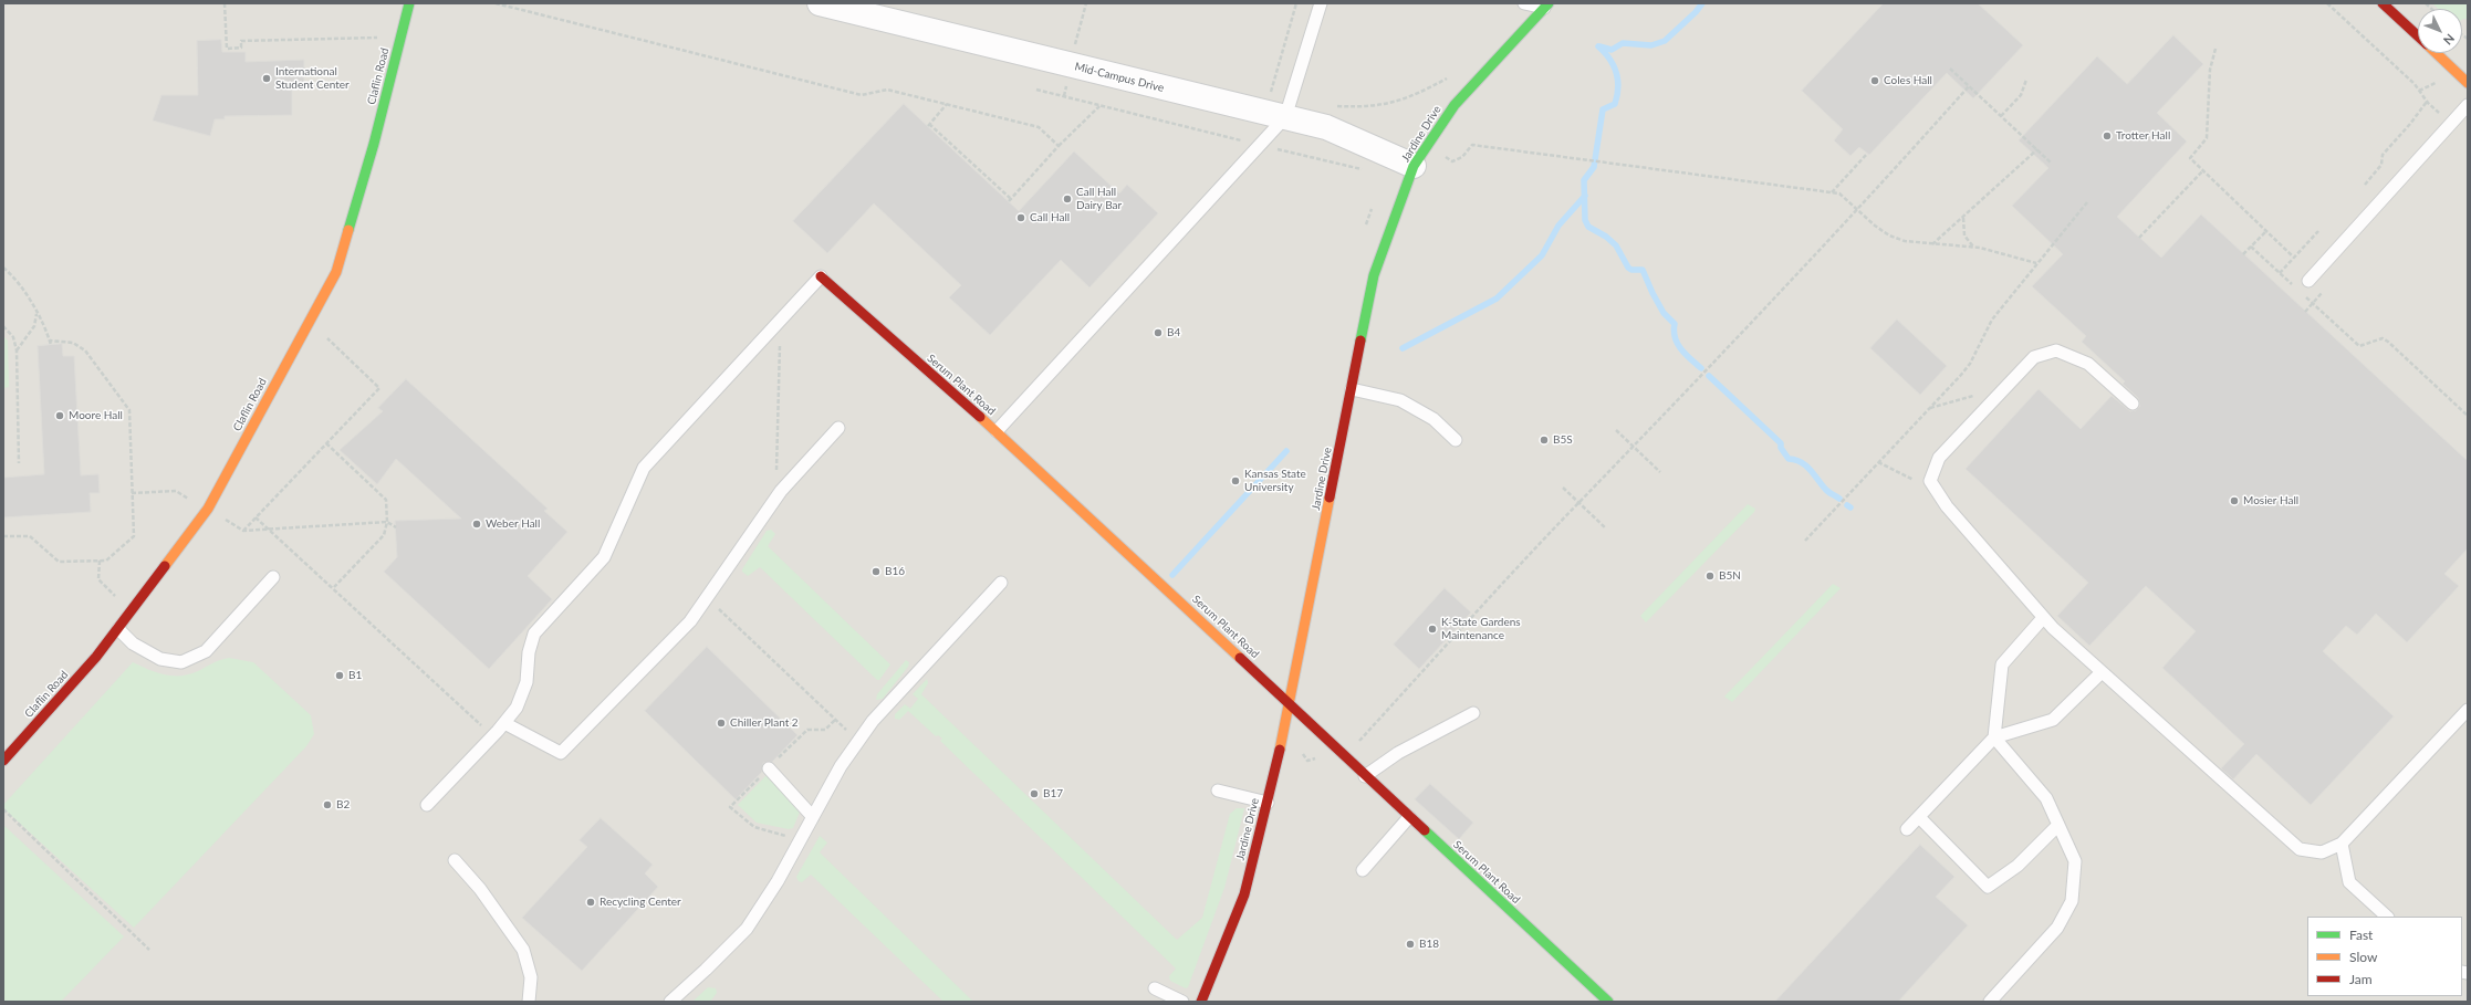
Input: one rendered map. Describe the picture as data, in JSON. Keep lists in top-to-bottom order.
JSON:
{
  "streets": {
    "street": [
      "Claflin Road",
      "Mid-Campus Drive",
      "Jardine Drive",
      "Serum Plant Road"
    ]
  },
  "crossings": [
    ["Mid-Campus Drive", "Jardine Drive"],
    ["Jardine Drive", "Serum Plant Road"]
  ],
  "places": [
    "International Student Center",
    "Coles Hall",
    "Trotter Hall",
    "Call Hall Dairy Bar",
    "Call Hall",
    "B4",
    "Moore Hall",
    "B5S",
    "Kansas State University",
    "Mosier Hall",
    "Weber Hall",
    "B16",
    "B5N",
    "K-State Gardens Maintenance",
    "B1",
    "Chiller Plant 2",
    "B17",
    "B2",
    "Recycling Center",
    "B18"
  ],
  "legend": ["Fast", "Slow", "Jam"],
  "north": "bottom right"
}
